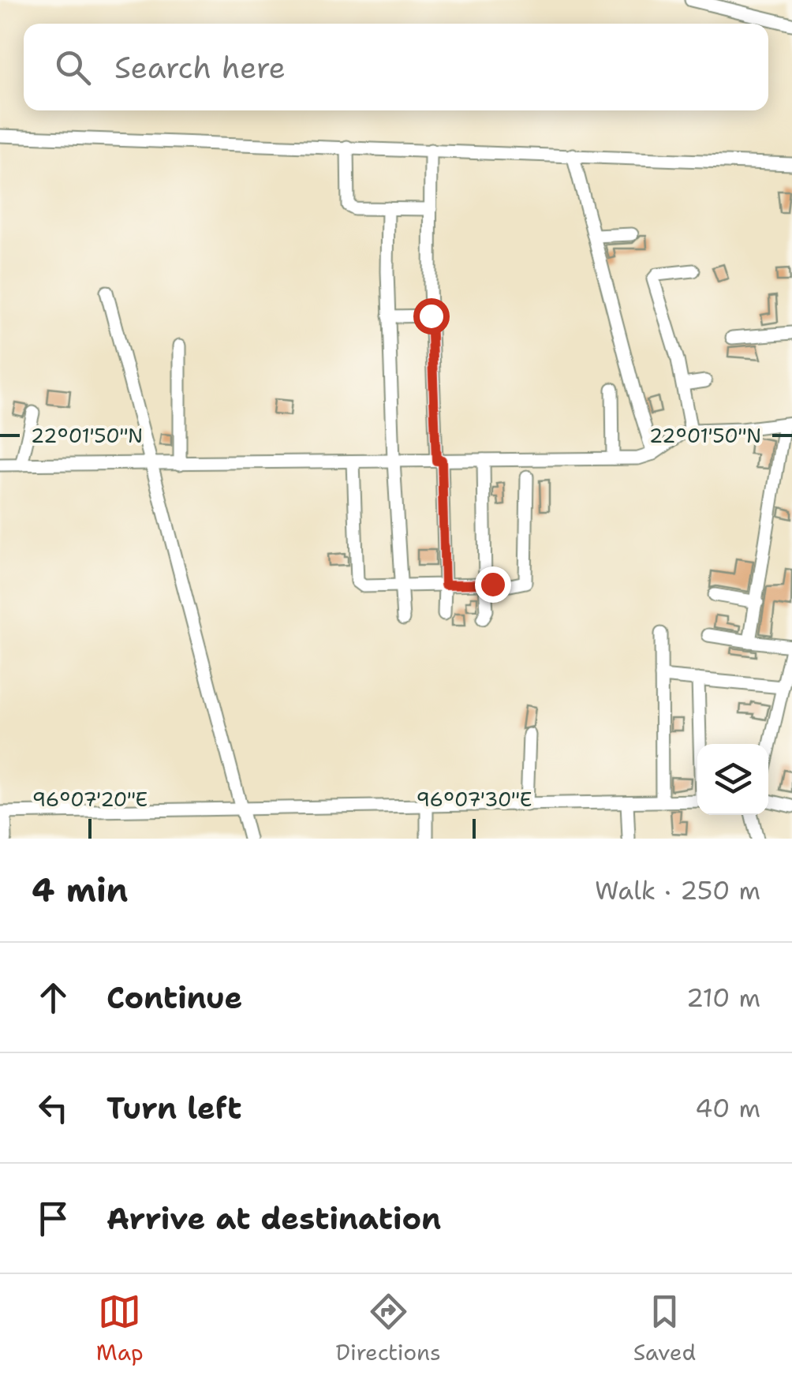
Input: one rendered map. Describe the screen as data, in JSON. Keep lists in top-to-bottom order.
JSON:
{
  "page": {
    "search": "Search here",
    "heading": ["4 min", "Walk · 250 m"],
    "list": [
      ["Continue", "210 m"],
      ["Turn left", "40 m"],
      "Arrive at destination"
    ],
    "nav": ["Map", "Directions", "Saved"]
  },
  "coordinates": ["22°01'50\"N", "96°07'20\"E", "96°07'30\"E"]
}
